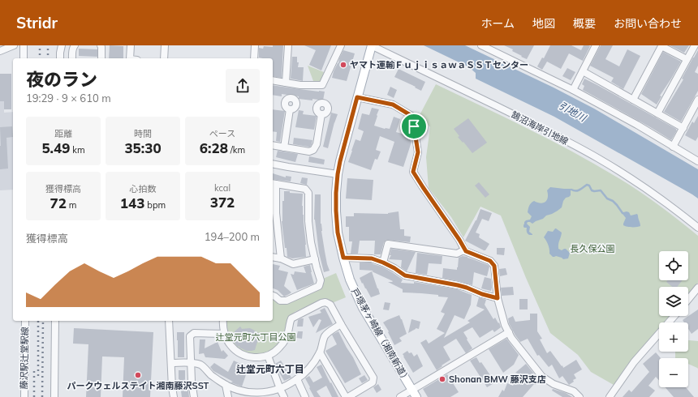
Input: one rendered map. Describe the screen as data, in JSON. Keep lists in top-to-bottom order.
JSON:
{
  "streets": {
    "main road": ["戸塚茅ヶ崎線（湘南新道）"],
    "street": ["鵠沼海岸引地線", "藤沢駅辻堂駅線"]
  },
  "crossings": [
    ["鵠沼海岸引地線", "戸塚茅ヶ崎線（湘南新道）"]
  ],
  "districts": ["辻堂元町六丁目"],
  "water": ["引地川"],
  "parks": ["長久保公園", "辻堂元町六丁目公園"],
  "places": ["ヤマト運輸ＦｕｊｉｓａｗａＳＳＴセンター", "パークウェルステイト湘南藤沢SST", "Shonan BMW 藤沢支店"],
  "page": {
    "header": "Stridr",
    "nav": [
      "ホーム",
      "地図",
      "概要",
      "お問い合わせ"
    ],
    "heading": ["夜のラン", "19:29 · 9 × 610 m"],
    "stats": [
      ["距離", "5.49 km"],
      ["時間", "35:30"],
      ["ペース", "6:28 /km"],
      ["獲得標高", "72 m"],
      ["心拍数", "143 bpm"],
      ["kcal", "372"]
    ],
    "chart": ["獲得標高", "194–200 m"],
    "map_buttons": ["+", "−"]
  }
}
